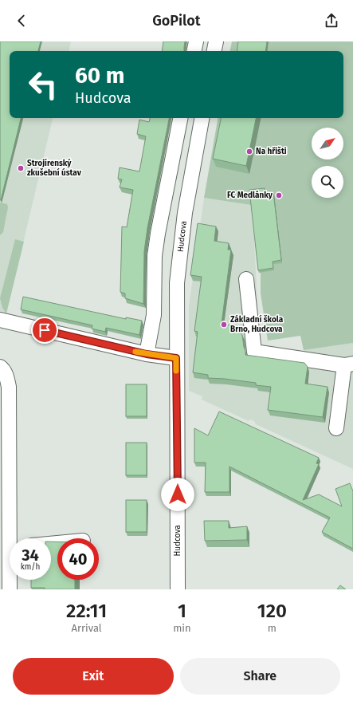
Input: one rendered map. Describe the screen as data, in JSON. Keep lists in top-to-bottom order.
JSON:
{
  "streets": {
    "street": ["Hudcova"]
  },
  "places": [
    "Na hřišti",
    "Strojírenský zkušební ústav",
    "FC Medlánky",
    "Základní škola Brno, Hudcova"
  ],
  "north": "top right",
  "page": {
    "header": "GoPilot",
    "turn": ["60 m", "Hudcova"],
    "speed": "34 km/h",
    "limit": "40",
    "eta": [
      "22:11",
      "Arrival",
      "1",
      "min",
      "120",
      "m"
    ],
    "buttons": ["Exit", "Share"]
  }
}
